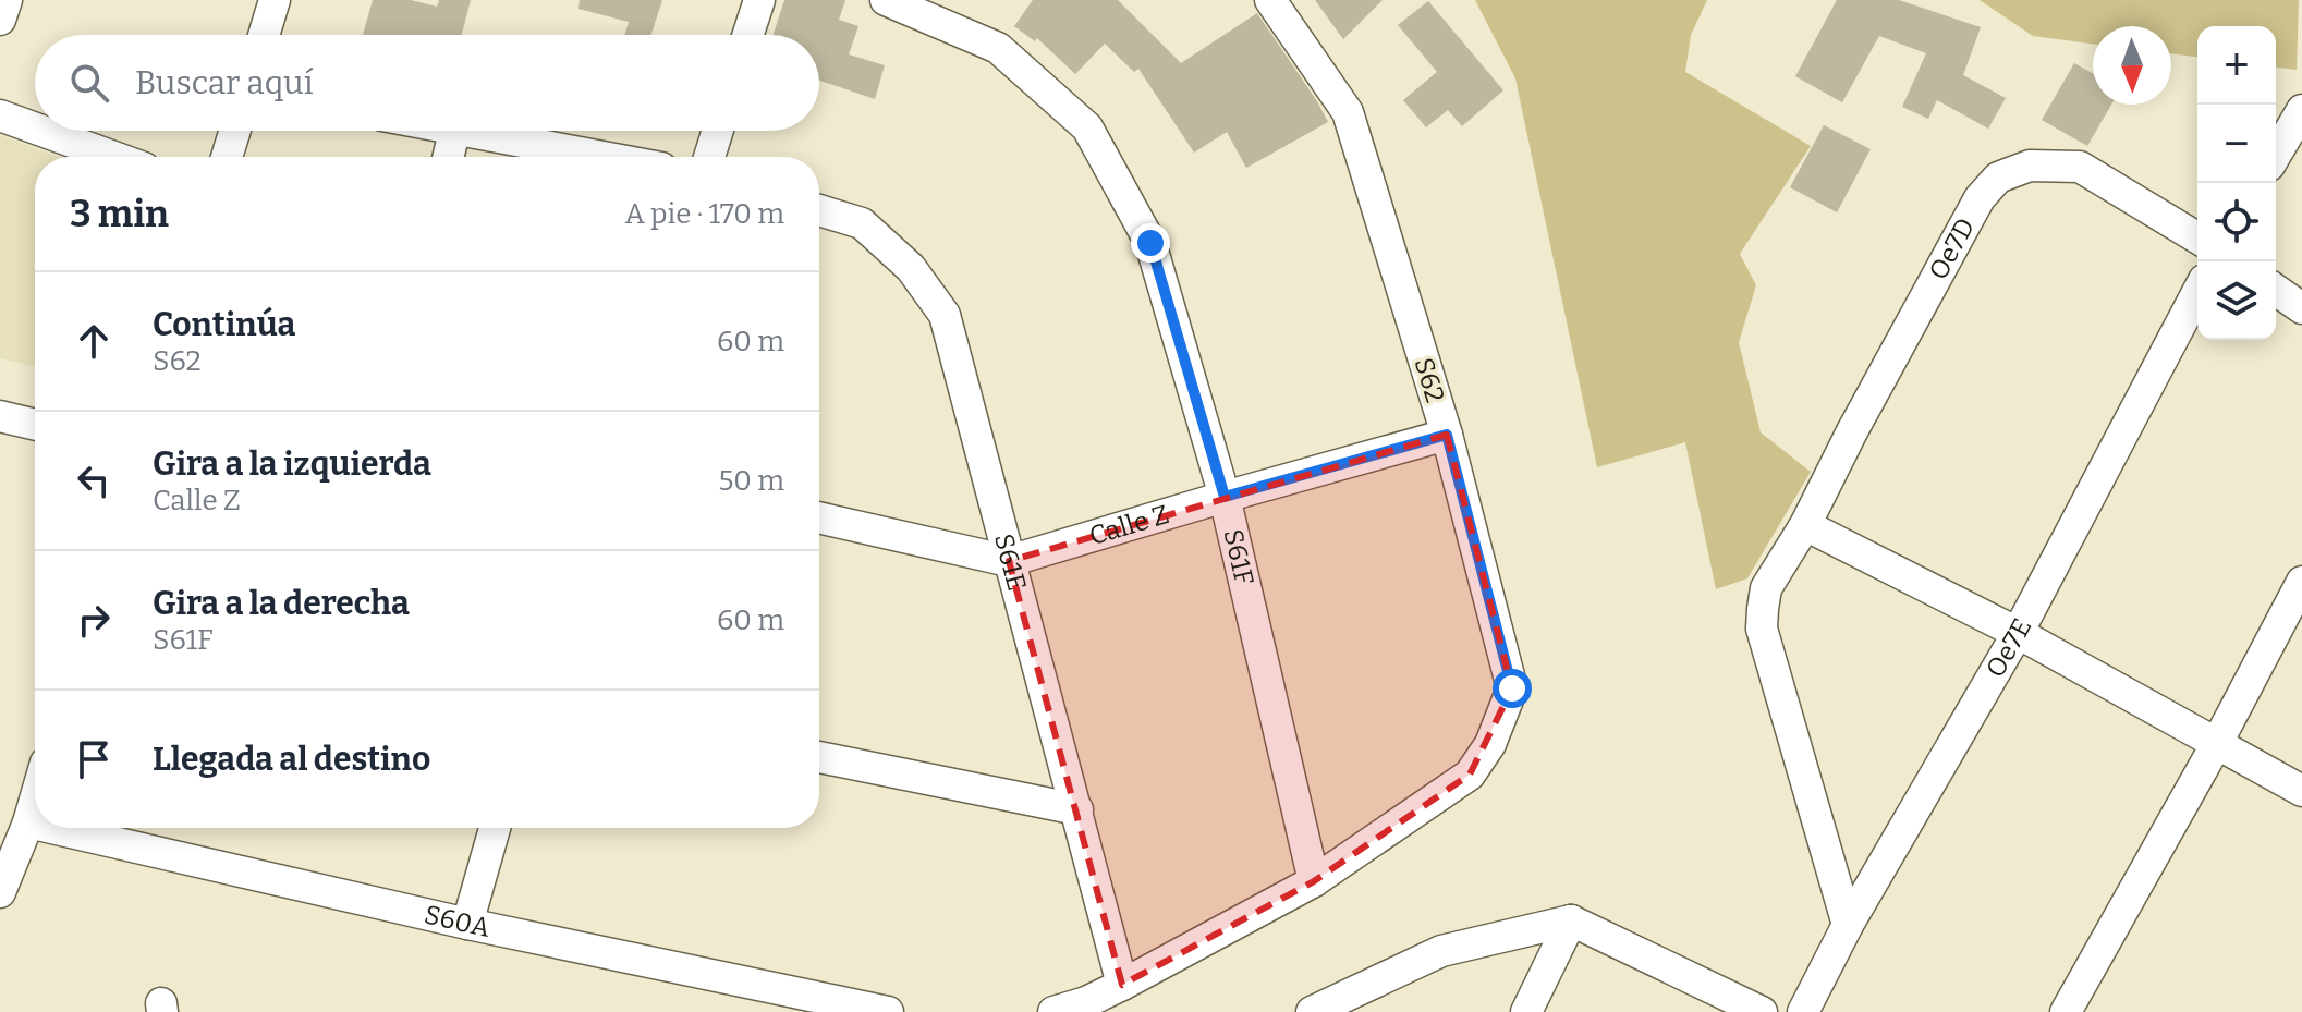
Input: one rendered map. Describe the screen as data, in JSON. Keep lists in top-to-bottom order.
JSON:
{
  "streets": {
    "street": [
      "Oe7D",
      "S62",
      "Calle Z",
      "S61F",
      "S61E",
      "Oe7E",
      "S60A"
    ]
  },
  "crossings": [
    ["Oe7D", "Oe7E"],
    ["S62", "Calle Z"],
    ["S62", "S61F"],
    ["Calle Z", "S61F"],
    ["Calle Z", "S61E"]
  ],
  "north": "bottom",
  "page": {
    "map_buttons": ["+", "−"],
    "search": "Buscar aquí",
    "heading": ["3 min", "A pie · 170 m"],
    "list": [
      ["Continúa", "S62", "60 m"],
      ["Gira a la izquierda", "Calle Z", "50 m"],
      ["Gira a la derecha", "S61F", "60 m"],
      "Llegada al destino"
    ]
  }
}
